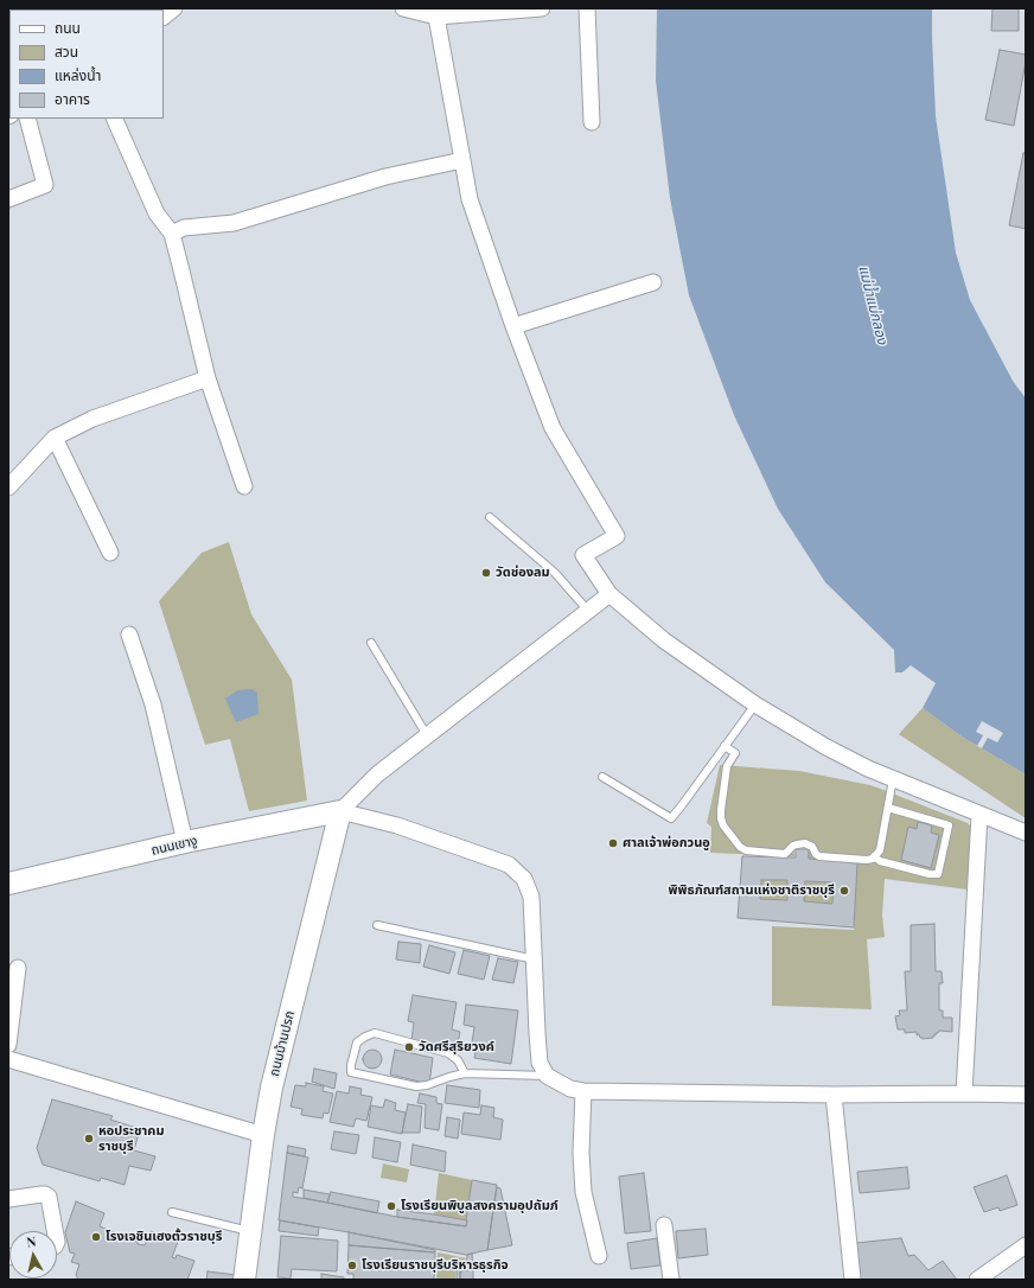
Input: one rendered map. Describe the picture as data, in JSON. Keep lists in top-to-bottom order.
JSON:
{
  "streets": {
    "street": ["ถนนเขางู", "ถนนบ้านปรก"]
  },
  "crossings": [
    ["ถนนเขางู", "ถนนบ้านปรก"]
  ],
  "water": ["แม่น้ำแม่กลอง"],
  "places": [
    "วัดช่องลม",
    "ศาลเจ้าพ่อกวนอู",
    "พิพิธภัณฑ์สถานแห่งชาติราชบุรี",
    "วัดศรีสุริยวงค์",
    "หอประชาคม ราชบุรี",
    "โรงเรียนพิบูลสงครามอุปถัมภ์",
    "โรงเจชินเฮงตั้วราชบุรี",
    "โรงเรียนราชบุรีบริหารธุรกิจ"
  ],
  "legend": [
    "ถนน",
    "สวน",
    "แหล่งน้ำ",
    "อาคาร"
  ],
  "north": "top"
}
